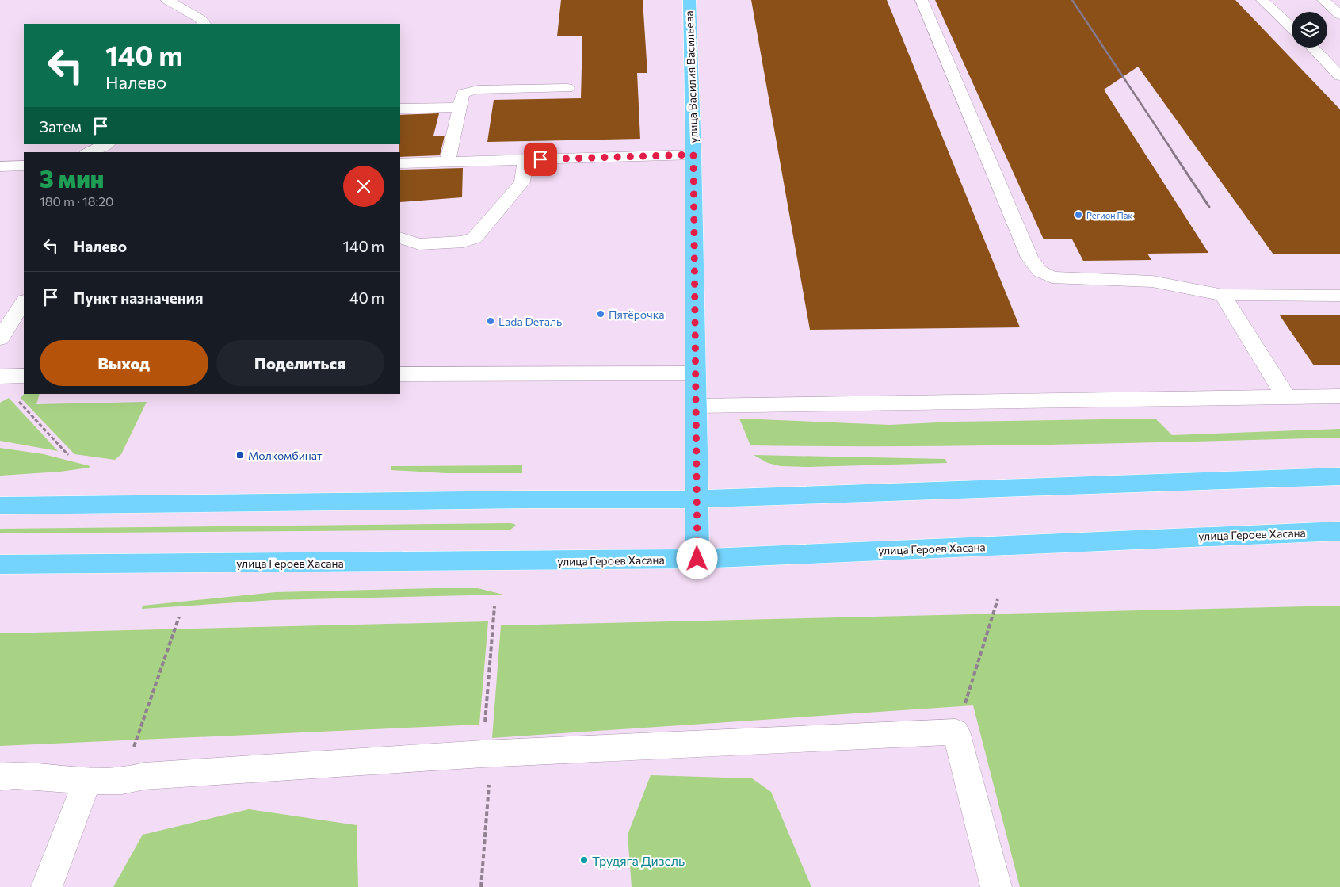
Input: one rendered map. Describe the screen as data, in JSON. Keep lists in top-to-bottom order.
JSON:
{
  "streets": {
    "main road": ["улица Василия Васильева", "улица Героев Хасана"]
  },
  "crossings": [
    ["улица Василия Васильева", "улица Героев Хасана"]
  ],
  "places": {
    "other": [
      "Регион Пак",
      "Пятёрочка",
      "Lada Dеталь",
      "Трудяга Дизель"
    ],
    "transit": ["Молкомбинат"]
  },
  "page": {
    "turn": ["140 m", "Налево"],
    "then": "Затем",
    "heading": ["3 мин", "180 m · 18:20"],
    "list": [
      {
        "name": "Налево",
        "value": "140 m"
      },
      {
        "name": "Пункт назначения",
        "value": "40 m"
      }
    ],
    "buttons": ["Выход", "Поделиться"]
  }
}
